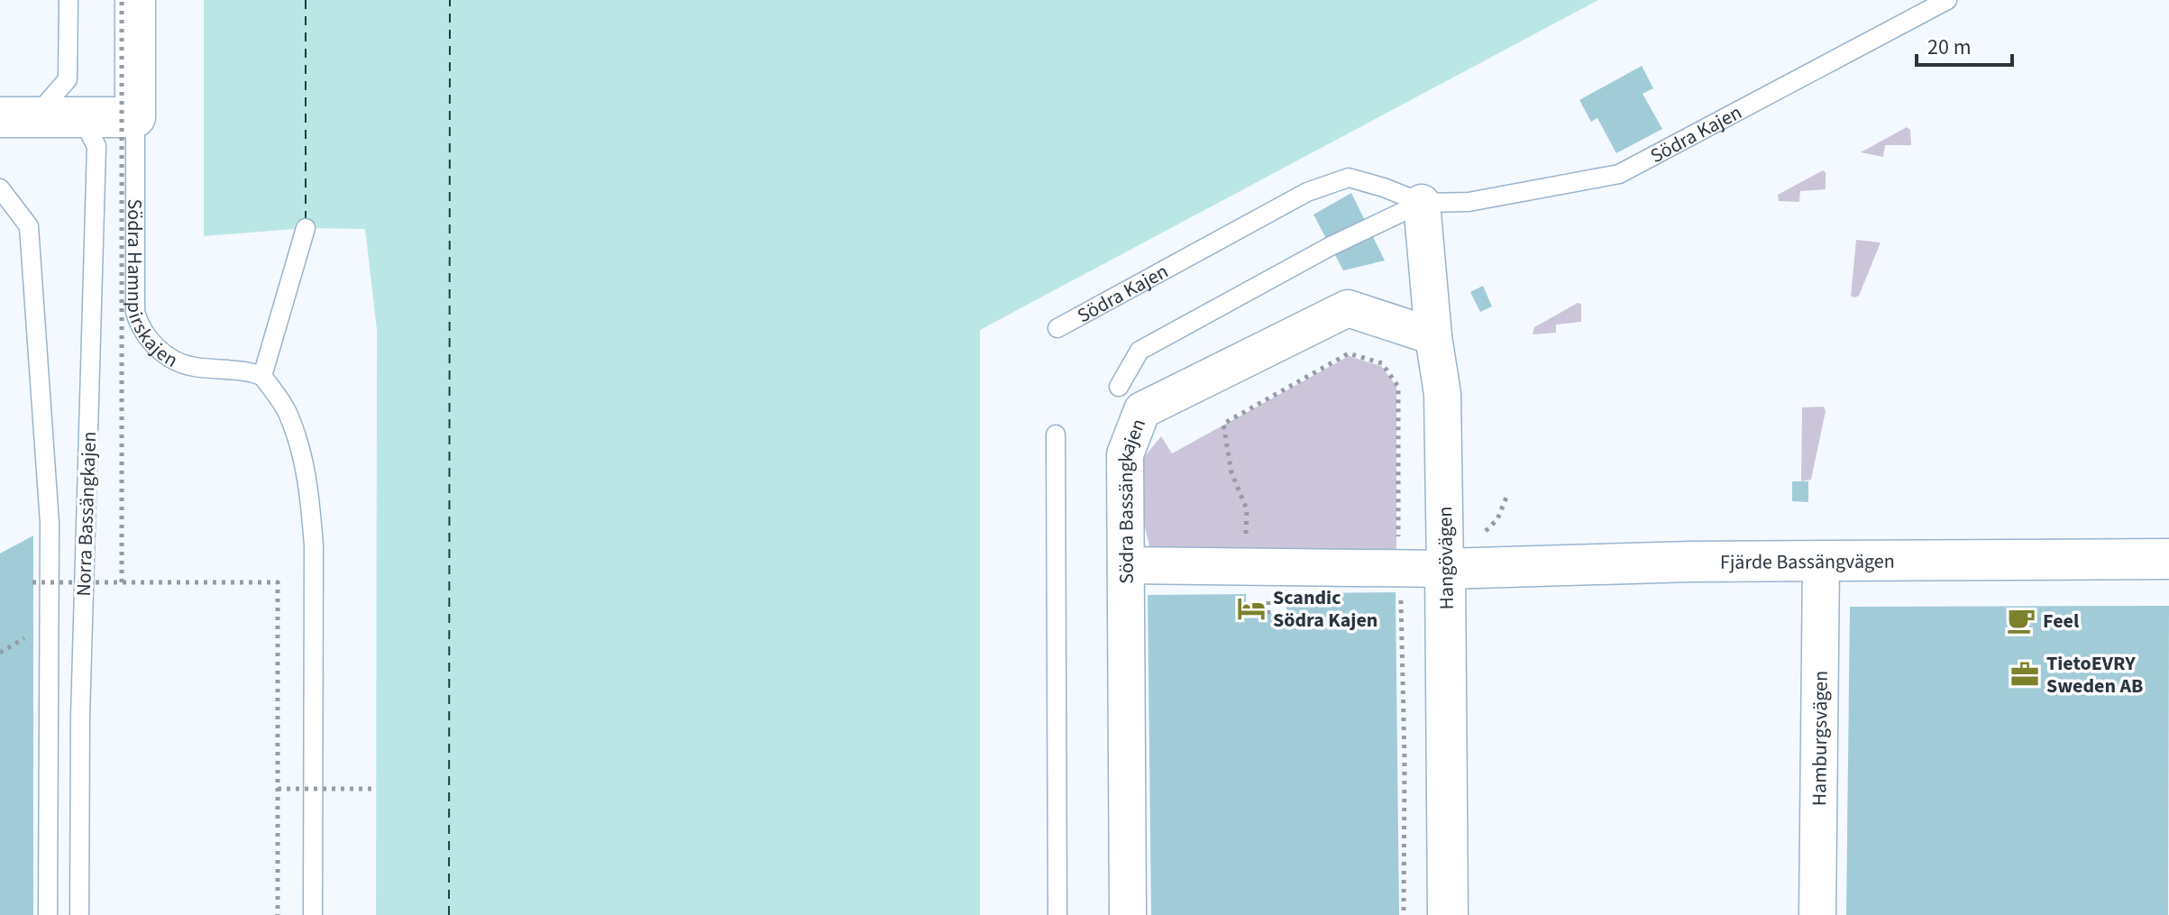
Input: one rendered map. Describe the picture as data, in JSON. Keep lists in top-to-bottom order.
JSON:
{
  "streets": {
    "street": [
      "Södra Hamnpirskajen",
      "Södra Bassängkajen",
      "Hangövägen",
      "Fjärde Bassängvägen",
      "Hamburgsvägen"
    ],
    "lane": ["Södra Kajen", "Norra Bassängkajen"]
  },
  "crossings": [
    ["Södra Kajen", "Hangövägen"],
    ["Södra Bassängkajen", "Hangövägen"],
    ["Hangövägen", "Fjärde Bassängvägen"],
    ["Fjärde Bassängvägen", "Hamburgsvägen"]
  ],
  "places": {
    "hotel": ["Scandic Södra Kajen"],
    "cafe": ["Feel"],
    "office": ["TietoEVRY Sweden AB"]
  },
  "scale_bar": "20 m"
}
